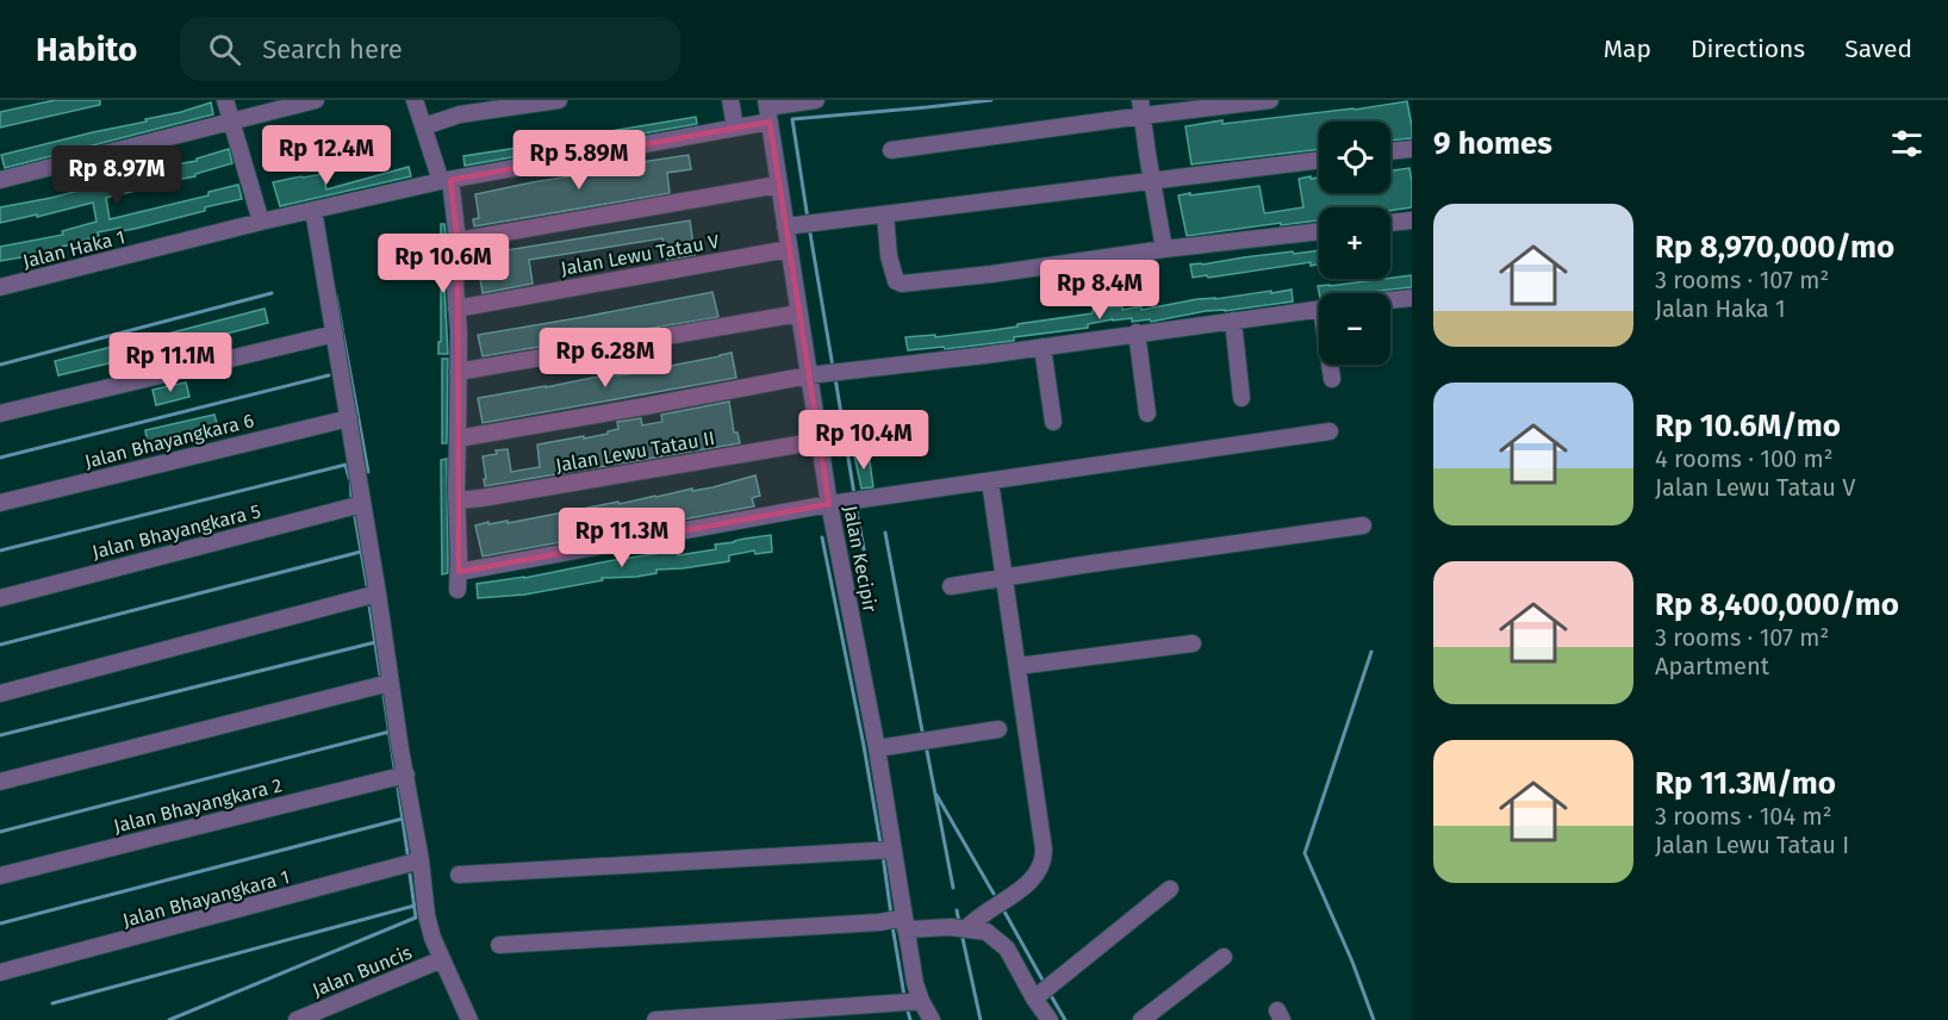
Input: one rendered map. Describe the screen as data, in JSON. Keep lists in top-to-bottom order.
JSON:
{
  "streets": {
    "street": [
      "Jalan Haka 1",
      "Jalan Lewu Tatau V",
      "Jalan Bhayangkara 6",
      "Jalan Lewu Tatau II",
      "Jalan Bhayangkara 5",
      "Jalan Kecipir",
      "Jalan Bhayangkara 2",
      "Jalan Bhayangkara 1",
      "Jalan Buncis"
    ]
  },
  "crossings": [
    ["Jalan Haka 1", "Jalan Kecipir"],
    ["Jalan Lewu Tatau V", "Jalan Kecipir"],
    ["Jalan Lewu Tatau II", "Jalan Kecipir"]
  ],
  "page": {
    "header": "Habito",
    "search": "Search here",
    "nav": ["Map", "Directions", "Saved"],
    "heading": "9 homes",
    "map_buttons": ["+", "−"],
    "price": [
      "Rp 12.4M",
      "Rp 5.89M",
      "Rp 8.97M",
      "Rp 10.6M",
      "Rp 8.4M",
      "Rp 6.28M",
      "Rp 11.1M",
      "Rp 10.4M",
      "Rp 11.3M"
    ],
    "list": [
      {
        "name": "Rp 8,970,000/mo",
        "note": "3 rooms · 107 m² · Jalan Haka 1"
      },
      {
        "name": "Rp 10.6M/mo",
        "note": "4 rooms · 100 m² · Jalan Lewu Tatau V"
      },
      {
        "name": "Rp 8,400,000/mo",
        "note": "3 rooms · 107 m² · Apartment"
      },
      {
        "name": "Rp 11.3M/mo",
        "note": "3 rooms · 104 m² · Jalan Lewu Tatau I"
      }
    ]
  }
}
